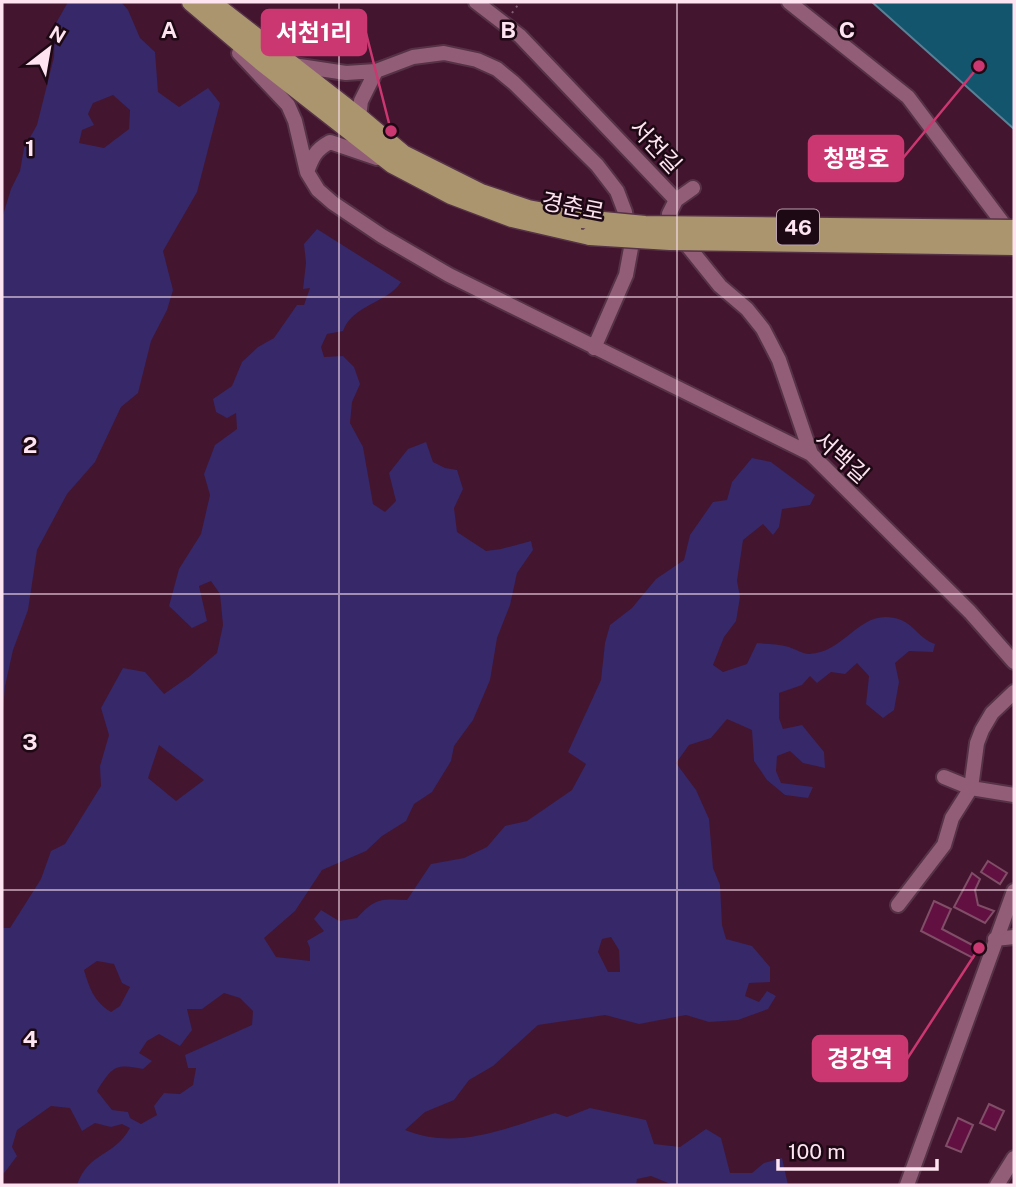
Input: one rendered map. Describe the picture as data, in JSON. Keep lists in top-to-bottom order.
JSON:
{
  "streets": {
    "main road": ["경춘로", "46"],
    "street": ["서천길", "서백길"]
  },
  "crossings": [
    ["서천길", "서백길"]
  ],
  "places": ["청평호", "서천1리", "경강역"],
  "scale_bar": "100 m",
  "north": "top right",
  "grid": {
    "columns": ["A", "B", "C"],
    "rows": [
      "1",
      "2",
      "3",
      "4"
    ]
  }
}
